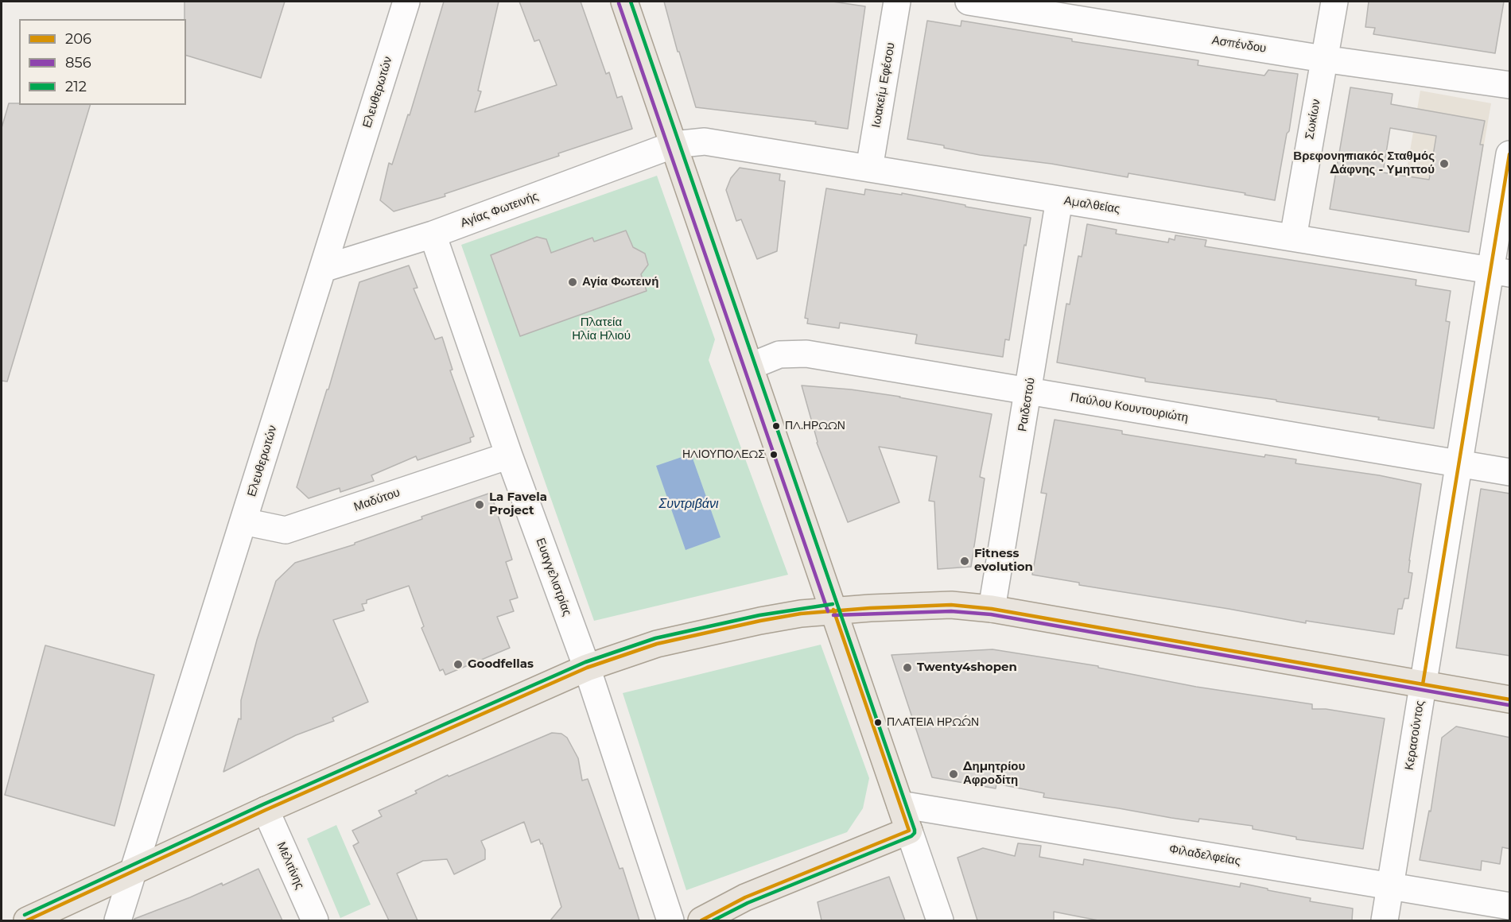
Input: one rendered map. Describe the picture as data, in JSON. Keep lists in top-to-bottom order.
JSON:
{
  "streets": {
    "street": [
      "Ασπένδου",
      "Ιωακείμ Εφέσου",
      "Ελευθερωτών",
      "Σωκίων",
      "Αμαλθείας",
      "Αγίας Φωτεινής",
      "Ραιδεστού",
      "Παύλου Κουντουριώτη",
      "Μαδύτου",
      "Ευαγγελιστρίας",
      "Κερασούντος",
      "Φιλαδελφείας",
      "Μελιτίνης"
    ]
  },
  "crossings": [
    ["Ασπένδου", "Σωκίων"],
    ["Ιωακείμ Εφέσου", "Αμαλθείας"],
    ["Ελευθερωτών", "Αγίας Φωτεινής"],
    ["Ελευθερωτών", "Μαδύτου"],
    ["Σωκίων", "Αμαλθείας"],
    ["Αμαλθείας", "Αγίας Φωτεινής"],
    ["Αμαλθείας", "Ραιδεστού"],
    ["Αμαλθείας", "Κερασούντος"],
    ["Αγίας Φωτεινής", "Ευαγγελιστρίας"],
    ["Ραιδεστού", "Παύλου Κουντουριώτη"],
    ["Παύλου Κουντουριώτη", "Κερασούντος"],
    ["Μαδύτου", "Ευαγγελιστρίας"],
    ["Κερασούντος", "Φιλαδελφείας"]
  ],
  "water": ["Συντριβάνι"],
  "parks": ["Πλατεία Ηλία Ηλιού"],
  "places": [
    "Βρεφονηπιακός Σταθμός Δάφνης - Υμηττού",
    "Αγία Φωτεινή",
    "ΠΛ.ΗΡΩΩΝ",
    "ΗΛΙΟΥΠΟΛΕΩΣ",
    "La Favela Project",
    "Fitness evolution",
    "Goodfellas",
    "Twenty4shopen",
    "ΠΛΑΤΕΙΑ ΗΡΏΩΝ",
    "Δημητρίου Αφροδίτη"
  ],
  "lines": ["transit line 212", "transit line 856", "transit line 206"],
  "legend": ["206", "856", "212"]
}
